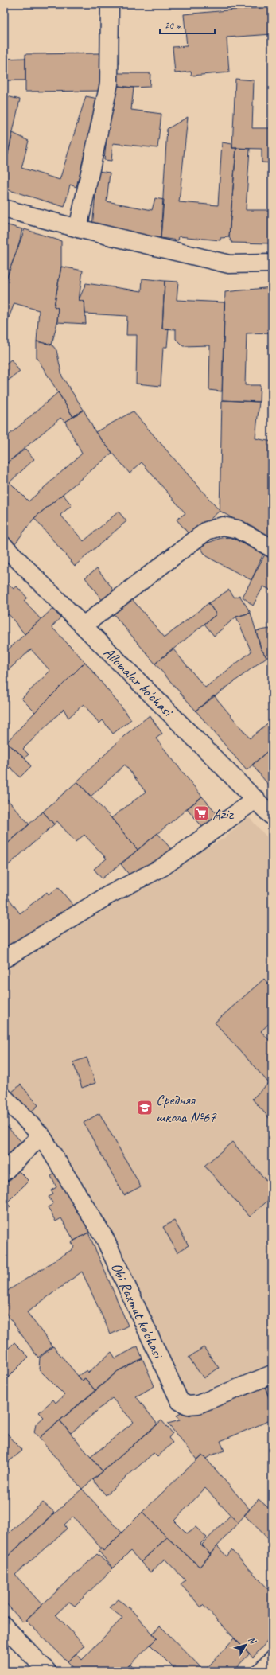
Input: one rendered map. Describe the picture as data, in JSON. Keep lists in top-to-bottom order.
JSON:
{
  "streets": {
    "street": ["Allomalar ko'chasi", "Obi Raxmat ko'chasi"]
  },
  "places": {
    "supermarket": ["Aziz"],
    "school or university": ["Средняя школа №67"]
  },
  "scale_bar": "20 m",
  "north": "top right"
}
